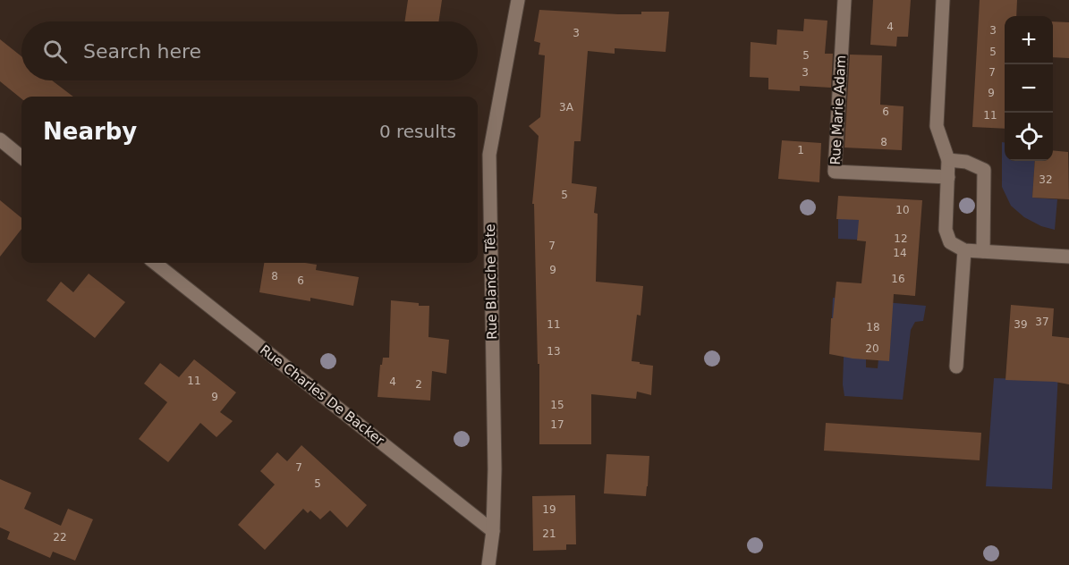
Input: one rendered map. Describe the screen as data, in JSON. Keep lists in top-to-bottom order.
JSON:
{
  "streets": {
    "street": ["Rue Marie Adam", "Rue Blanche Tête", "Rue Charles De Backer"]
  },
  "crossings": [
    ["Rue Blanche Tête", "Rue Charles De Backer"]
  ],
  "house_numbers": [
    "4",
    "3",
    "3",
    "5",
    "5",
    "3",
    "7",
    "9",
    "3A",
    "6",
    "11",
    "8",
    "1",
    "32",
    "5",
    "10",
    "12",
    "7",
    "14",
    "9",
    "8",
    "16",
    "6",
    "37",
    "11",
    "39",
    "18",
    "20",
    "13",
    "11",
    "4",
    "2",
    "9",
    "15",
    "17",
    "7",
    "5",
    "19",
    "21",
    "22"
  ],
  "page": {
    "map_buttons": ["+", "−"],
    "search": "Search here",
    "heading": ["Nearby", "0 results"]
  }
}
